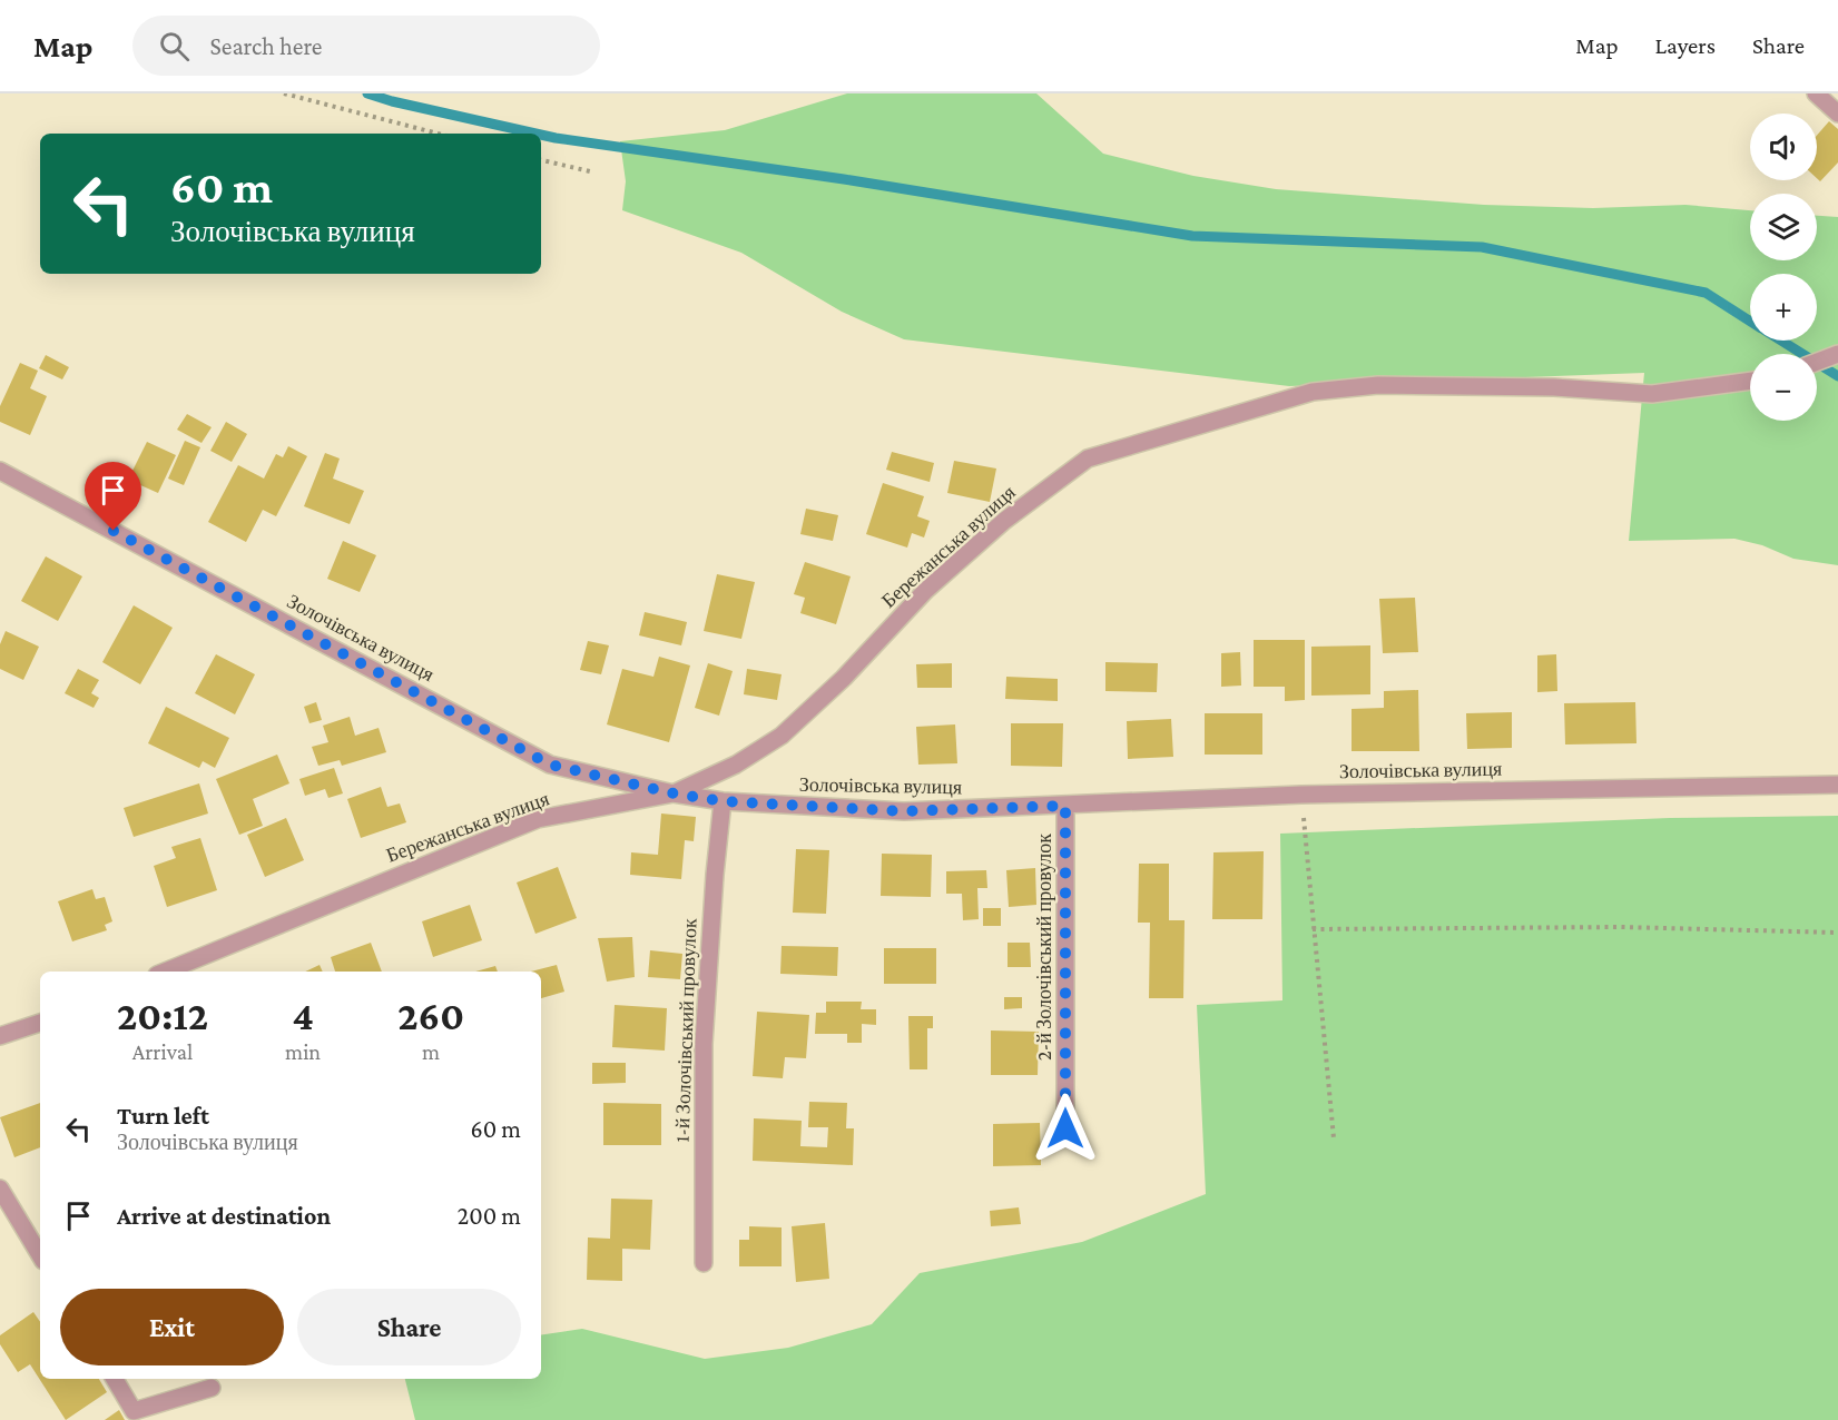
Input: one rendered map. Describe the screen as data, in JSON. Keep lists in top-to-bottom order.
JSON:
{
  "streets": {
    "street": [
      "Бережанська вулиця",
      "Золочівська вулиця",
      "2-й Золочівський провулок",
      "1-й Золочівський провулок"
    ]
  },
  "crossings": [
    ["Бережанська вулиця", "Золочівська вулиця"],
    ["Золочівська вулиця", "2-й Золочівський провулок"],
    ["Золочівська вулиця", "1-й Золочівський провулок"]
  ],
  "page": {
    "header": "Map",
    "search": "Search here",
    "nav": ["Map", "Layers", "Share"],
    "map_buttons": ["+", "−"],
    "turn": ["60 m", "Золочівська вулиця"],
    "eta": [
      "20:12",
      "Arrival",
      "4",
      "min",
      "260",
      "m"
    ],
    "list": [
      {
        "name": "Turn left",
        "note": "Золочівська вулиця",
        "value": "60 m"
      },
      {
        "name": "Arrive at destination",
        "value": "200 m"
      }
    ],
    "buttons": ["Exit", "Share"]
  }
}
